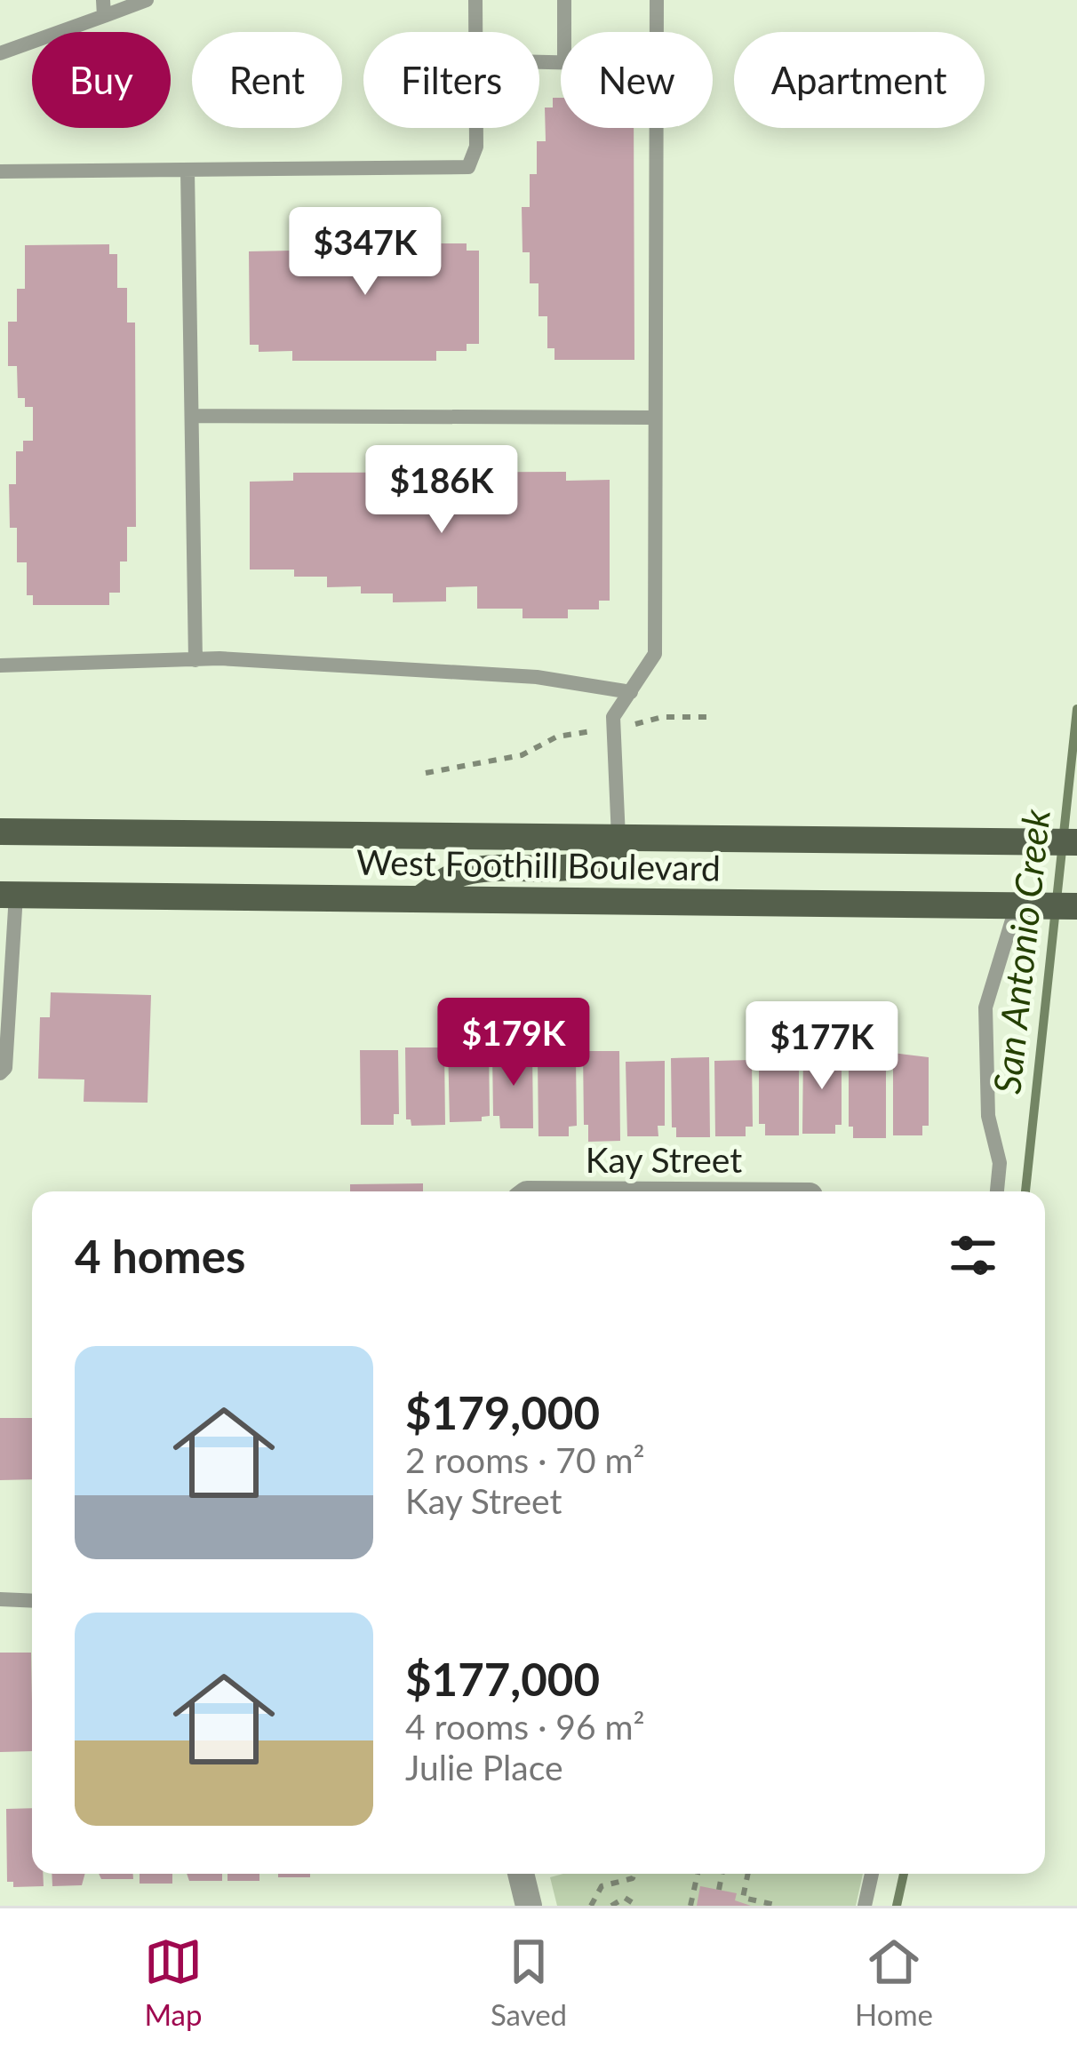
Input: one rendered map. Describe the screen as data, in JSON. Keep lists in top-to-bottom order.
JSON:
{
  "streets": {
    "main road": ["West Foothill Boulevard"]
  },
  "water": ["San Antonio Creek"],
  "page": {
    "chip": [
      "Buy",
      "Rent",
      "Filters",
      "New",
      "Apartment"
    ],
    "price": [
      "$347K",
      "$186K",
      "$179K",
      "$177K"
    ],
    "heading": "4 homes",
    "list": [
      {
        "name": "$179,000",
        "note": "2 rooms · 70 m² · Kay Street"
      },
      {
        "name": "$177,000",
        "note": "4 rooms · 96 m² · Julie Place"
      }
    ],
    "tabs": ["Map", "Saved", "Home"]
  }
}
